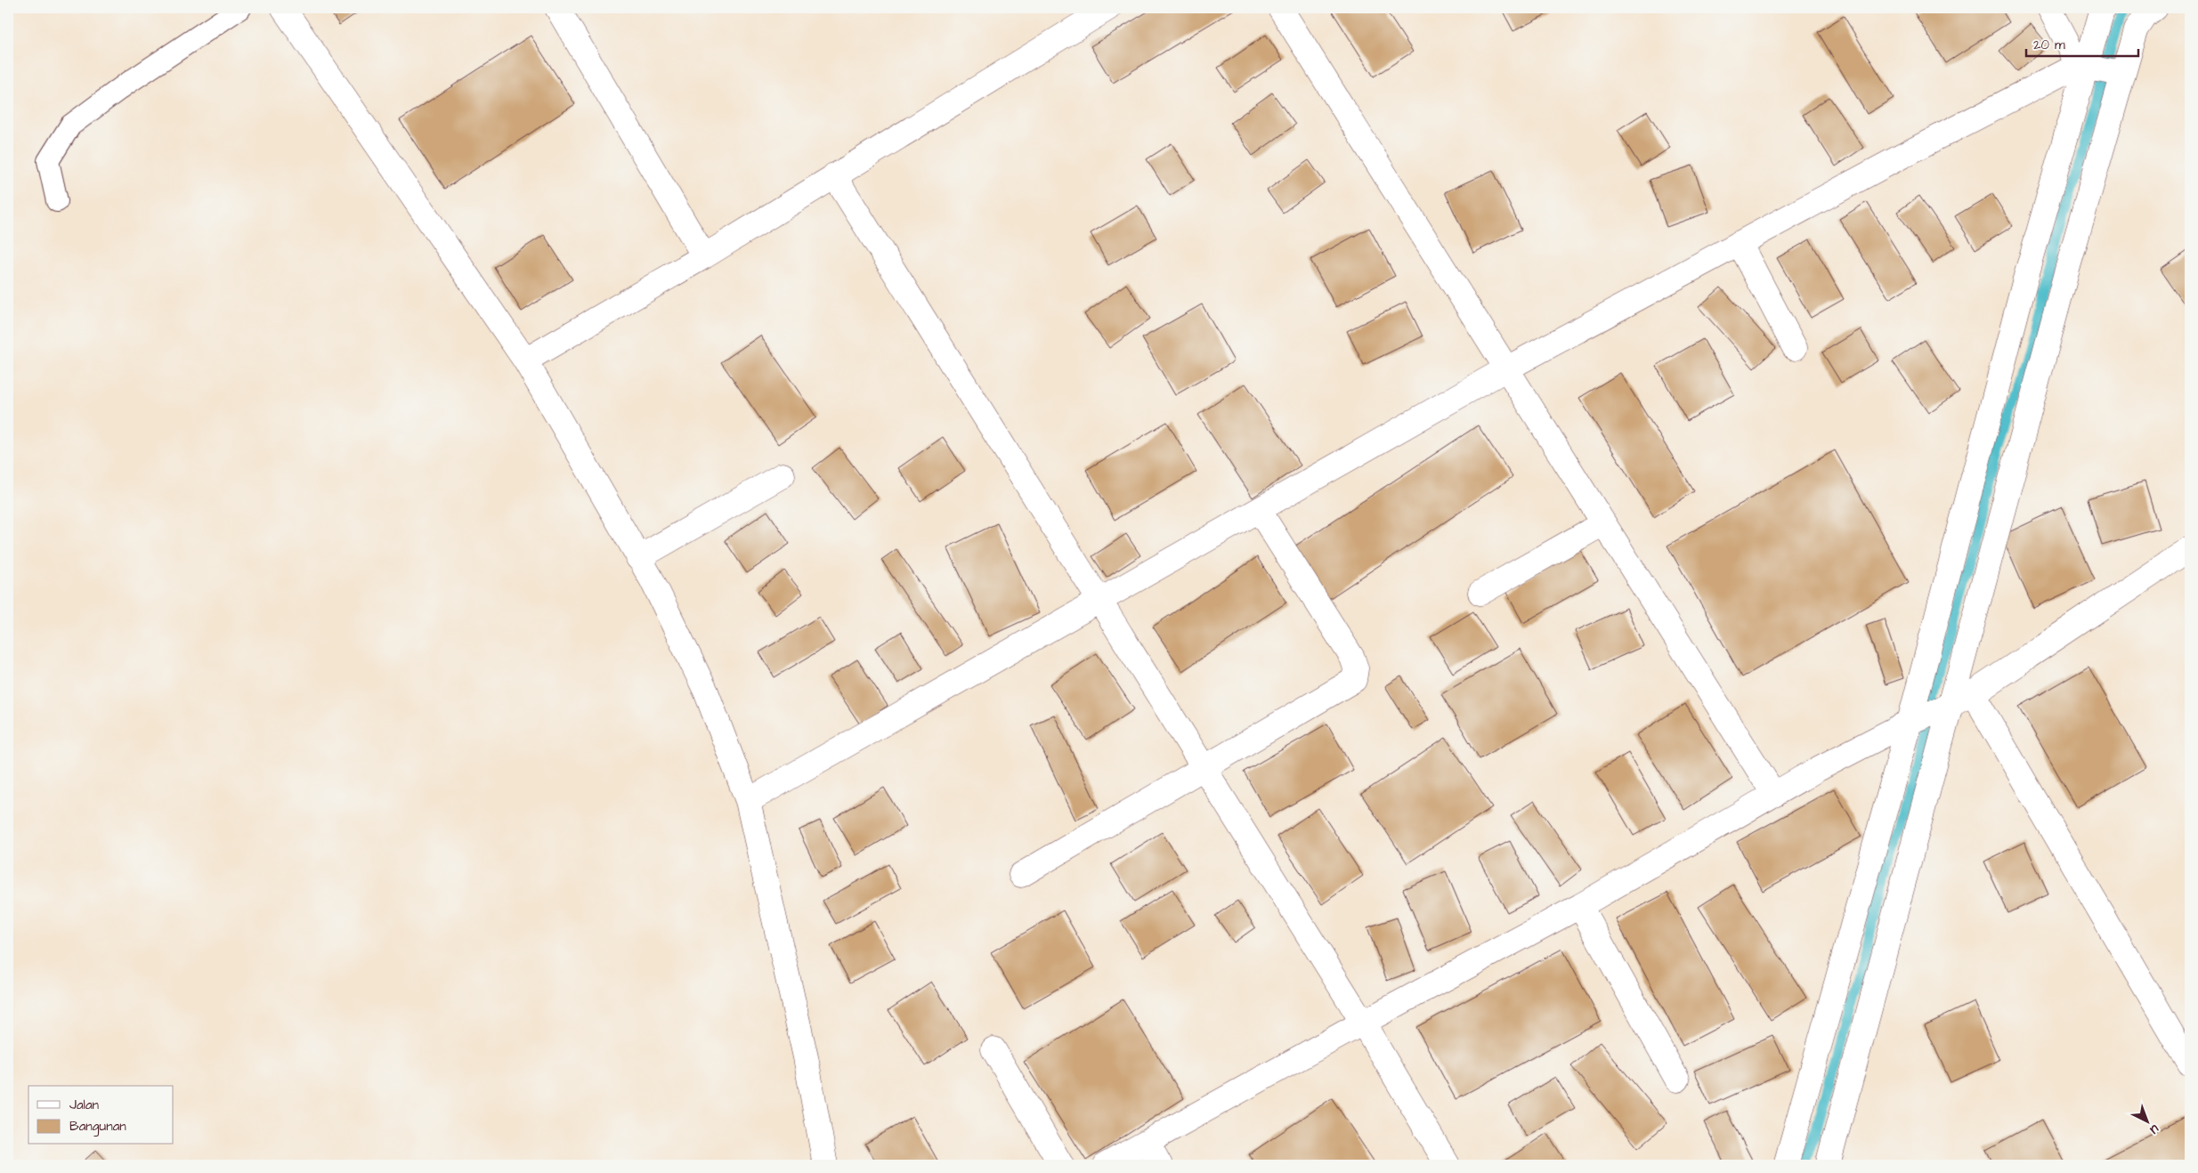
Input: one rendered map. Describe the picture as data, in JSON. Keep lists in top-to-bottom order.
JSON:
{
  "legend": ["Jalan", "Bangunan"],
  "scale_bar": "20 m",
  "north": "bottom right"
}
